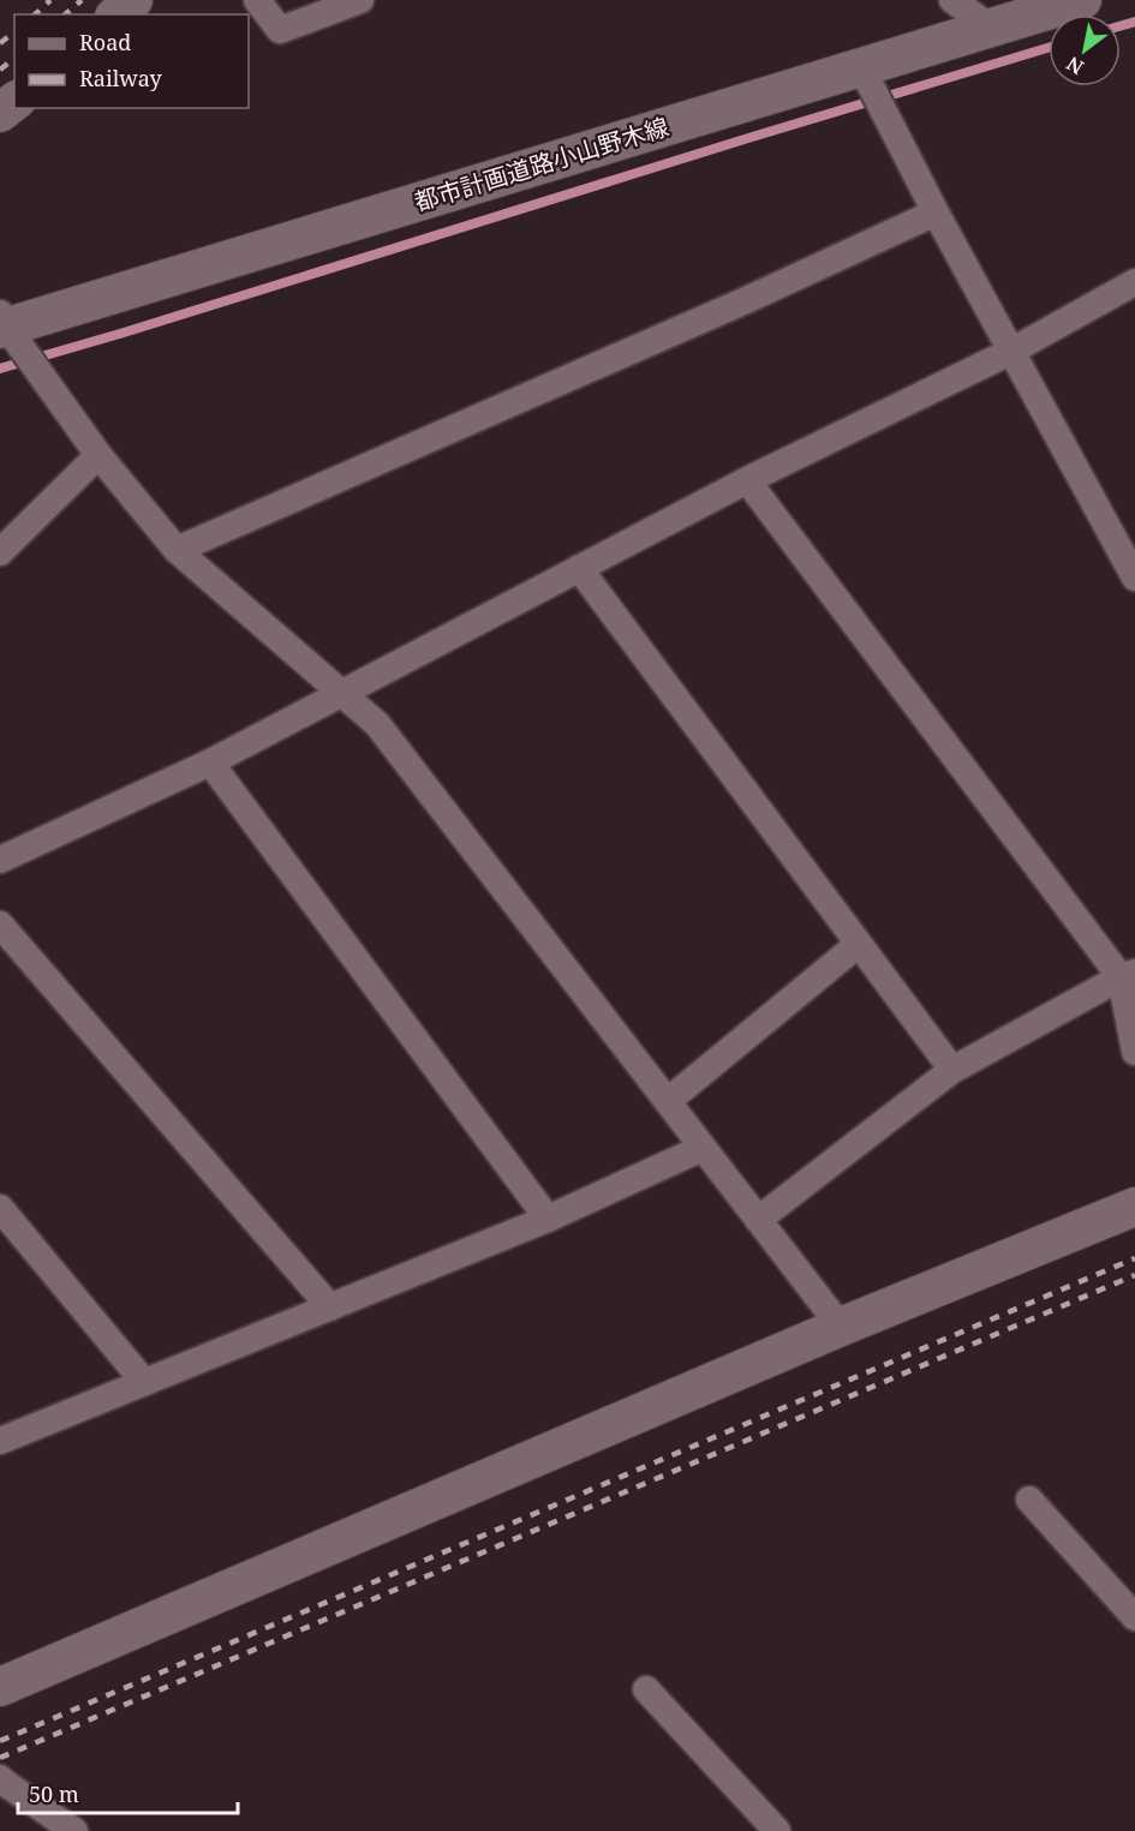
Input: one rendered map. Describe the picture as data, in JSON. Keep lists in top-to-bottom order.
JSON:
{
  "streets": {
    "street": ["都市計画道路小山野木線"]
  },
  "legend": ["Road", "Railway"],
  "scale_bar": "50 m",
  "north": "bottom left"
}
